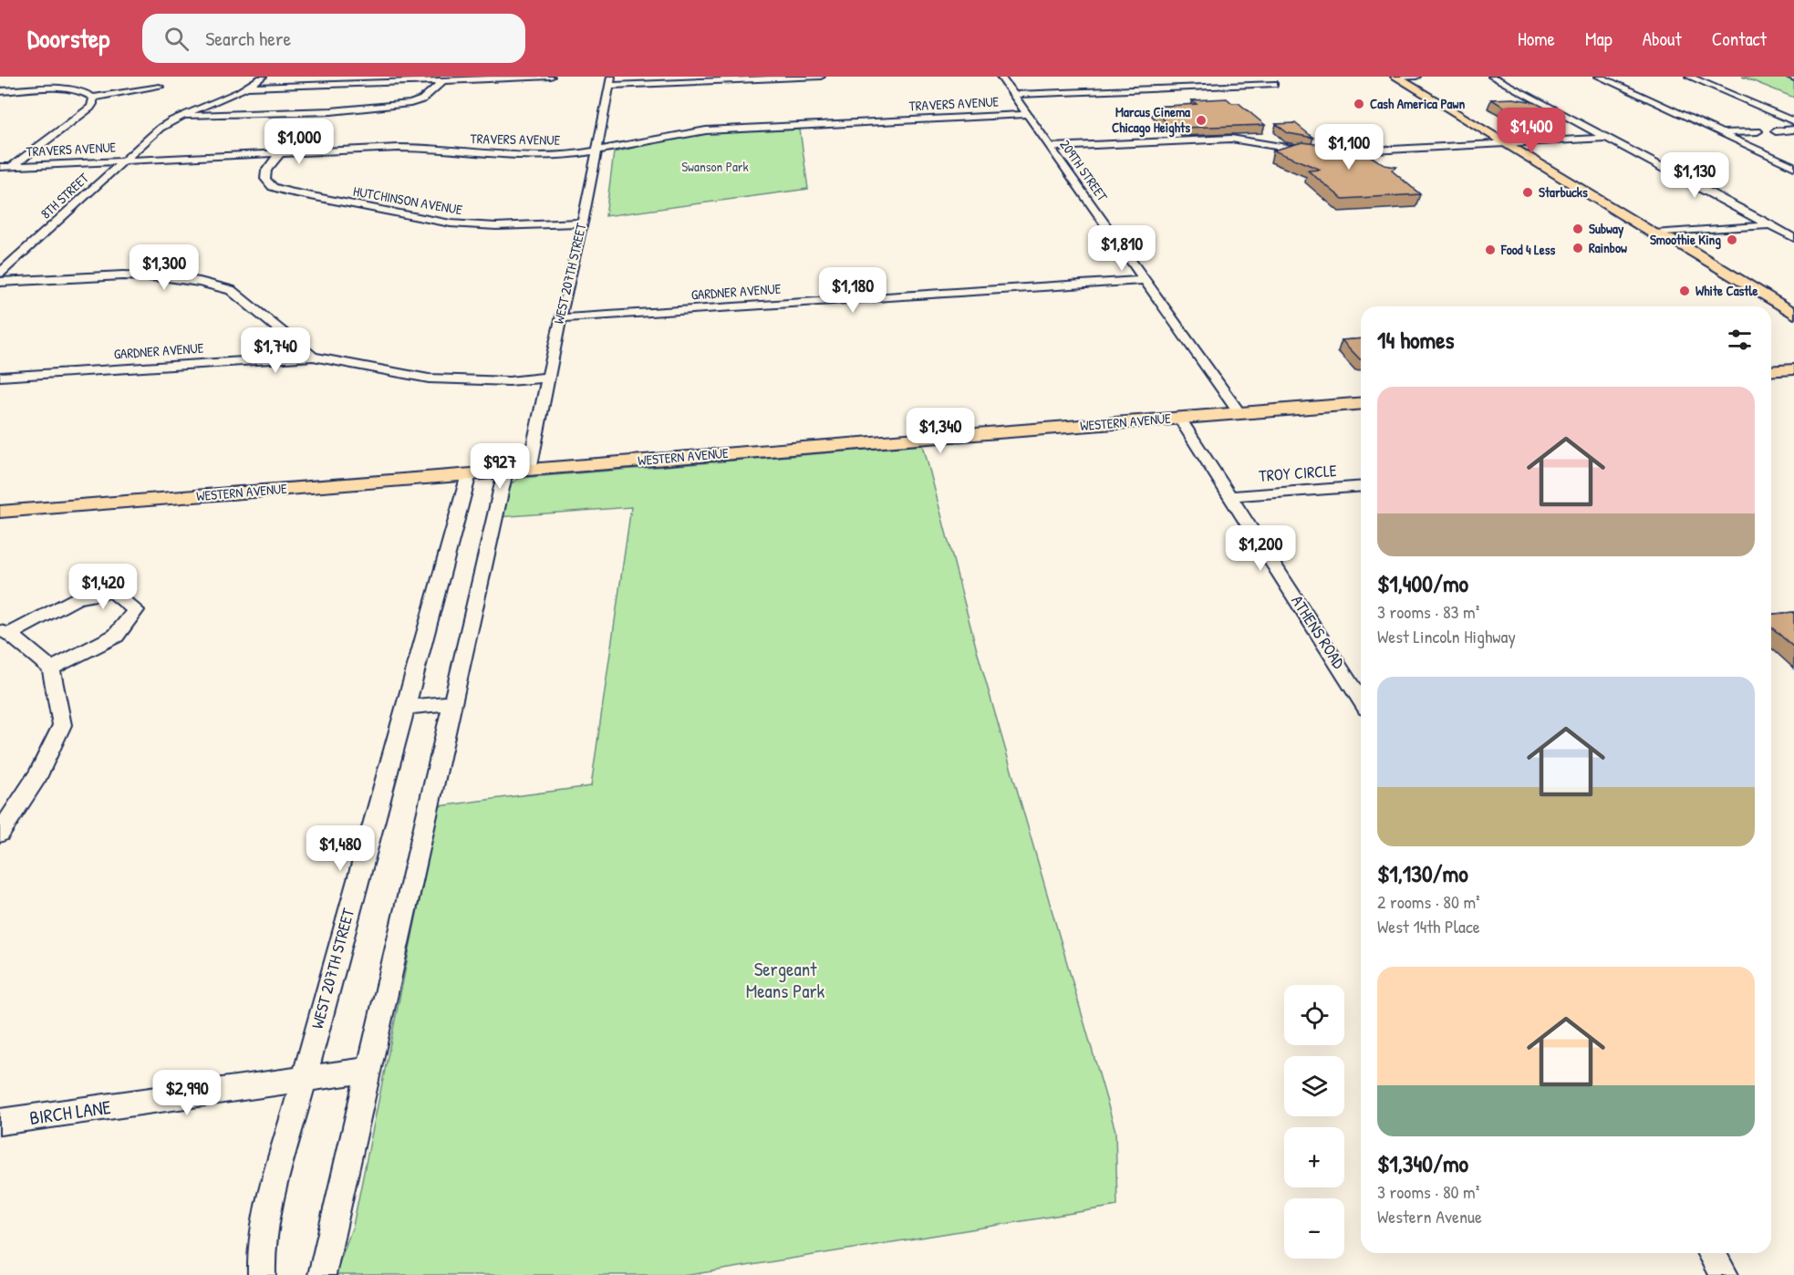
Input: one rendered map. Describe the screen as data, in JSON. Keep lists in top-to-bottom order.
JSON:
{
  "streets": {
    "main road": ["WESTERN AVENUE"],
    "street": [
      "TRAVERS AVENUE",
      "209TH STREET",
      "8TH STREET",
      "HUTCHINSON AVENUE",
      "WEST 207TH STREET",
      "GARDNER AVENUE",
      "TROY CIRCLE",
      "ATHENS ROAD",
      "BIRCH LANE"
    ]
  },
  "crossings": [
    ["TRAVERS AVENUE", "209TH STREET"],
    ["TRAVERS AVENUE", "8TH STREET"],
    ["TRAVERS AVENUE", "HUTCHINSON AVENUE"],
    ["TRAVERS AVENUE", "WEST 207TH STREET"],
    ["209TH STREET", "GARDNER AVENUE"],
    ["209TH STREET", "WESTERN AVENUE"],
    ["HUTCHINSON AVENUE", "WEST 207TH STREET"],
    ["WEST 207TH STREET", "GARDNER AVENUE"],
    ["WEST 207TH STREET", "WESTERN AVENUE"],
    ["WEST 207TH STREET", "BIRCH LANE"],
    ["WESTERN AVENUE", "ATHENS ROAD"],
    ["TROY CIRCLE", "ATHENS ROAD"]
  ],
  "parks": ["Swanson Park", "Sergeant Means Park"],
  "places": [
    "Cash America Pawn",
    "Marcus Cinema Chicago Heights",
    "Starbucks",
    "Subway",
    "Smoothie King",
    "Rainbow",
    "Food 4 Less",
    "White Castle"
  ],
  "page": {
    "header": "Doorstep",
    "search": "Search here",
    "nav": [
      "Home",
      "Map",
      "About",
      "Contact"
    ],
    "price": [
      "$1,400",
      "$1,000",
      "$1,100",
      "$1,130",
      "$1,810",
      "$1,300",
      "$1,180",
      "$1,740",
      "$1,340",
      "$927",
      "$1,200",
      "$1,420",
      "$1,480",
      "$2,990"
    ],
    "heading": "14 homes",
    "list": [
      {
        "name": "$1,400/mo",
        "note": "3 rooms · 83 m² · West Lincoln Highway"
      },
      {
        "name": "$1,130/mo",
        "note": "2 rooms · 80 m² · West 14th Place"
      },
      {
        "name": "$1,340/mo",
        "note": "3 rooms · 80 m² · Western Avenue"
      }
    ],
    "map_buttons": ["+", "−"]
  }
}
